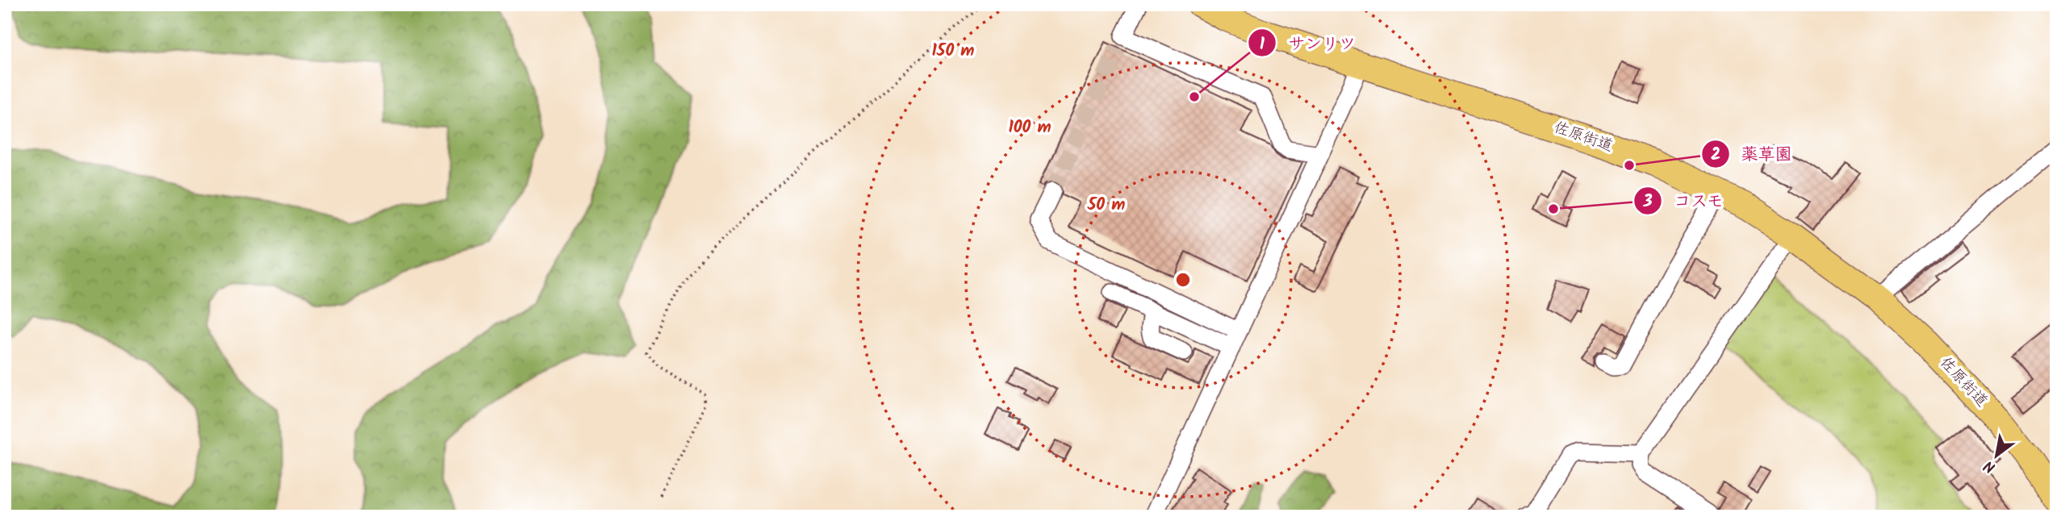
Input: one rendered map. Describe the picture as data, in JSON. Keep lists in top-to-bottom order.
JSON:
{
  "streets": {
    "highway": ["佐原街道"]
  },
  "places": ["サンリツ", "薬草園", "コスモ"],
  "north": "bottom left",
  "rings": ["150 m", "100 m", "50 m"]
}
